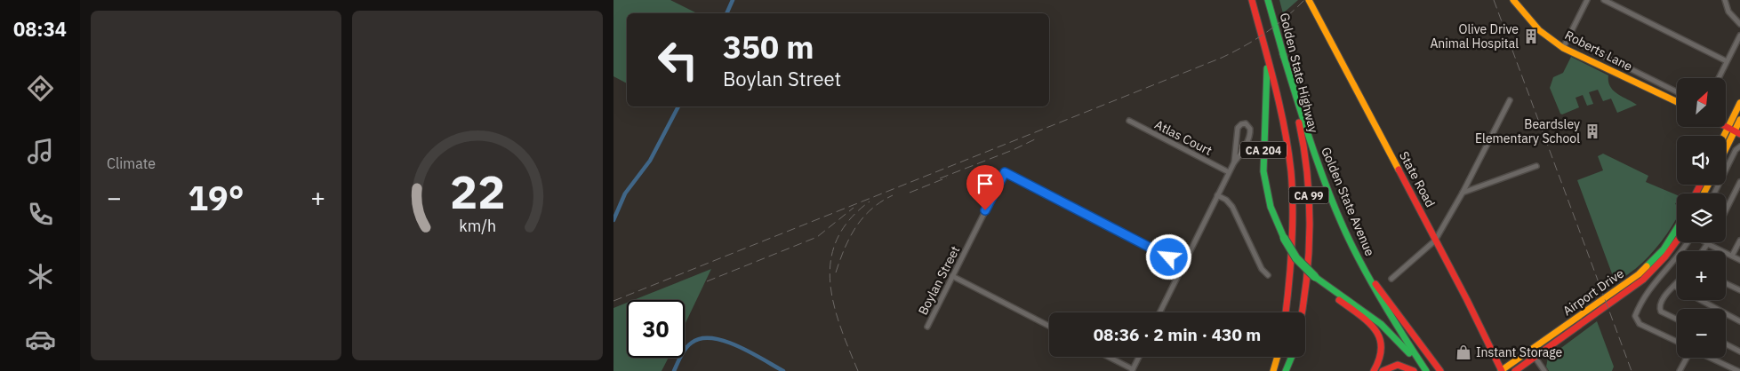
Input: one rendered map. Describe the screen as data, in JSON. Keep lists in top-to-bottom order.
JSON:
{
  "streets": {
    "main road": [
      "Roberts Lane",
      "Golden State Highway",
      "CA 204",
      "State Road",
      "CA 99",
      "Golden State Avenue",
      "Airport Drive"
    ],
    "street": ["Atlas Court", "Boylan Street"]
  },
  "crossings": [
    ["Golden State Highway", "Golden State Avenue"],
    ["CA 204", "CA 99"],
    ["State Road", "Airport Drive"]
  ],
  "places": {
    "building": ["Olive Drive Animal Hospital", "Beardsley Elementary School"],
    "shop": ["Instant Storage"]
  },
  "north": "top right",
  "page": {
    "tabs": "08:34",
    "tile": "Climate",
    "turn": ["350 m", "Boylan Street"],
    "map_buttons": ["+", "−"],
    "heat": ["−", "19°", "+"],
    "limit": "30",
    "trip": "08:36 · 2 min · 430 m",
    "gauge": ["22", "km/h"]
  }
}
